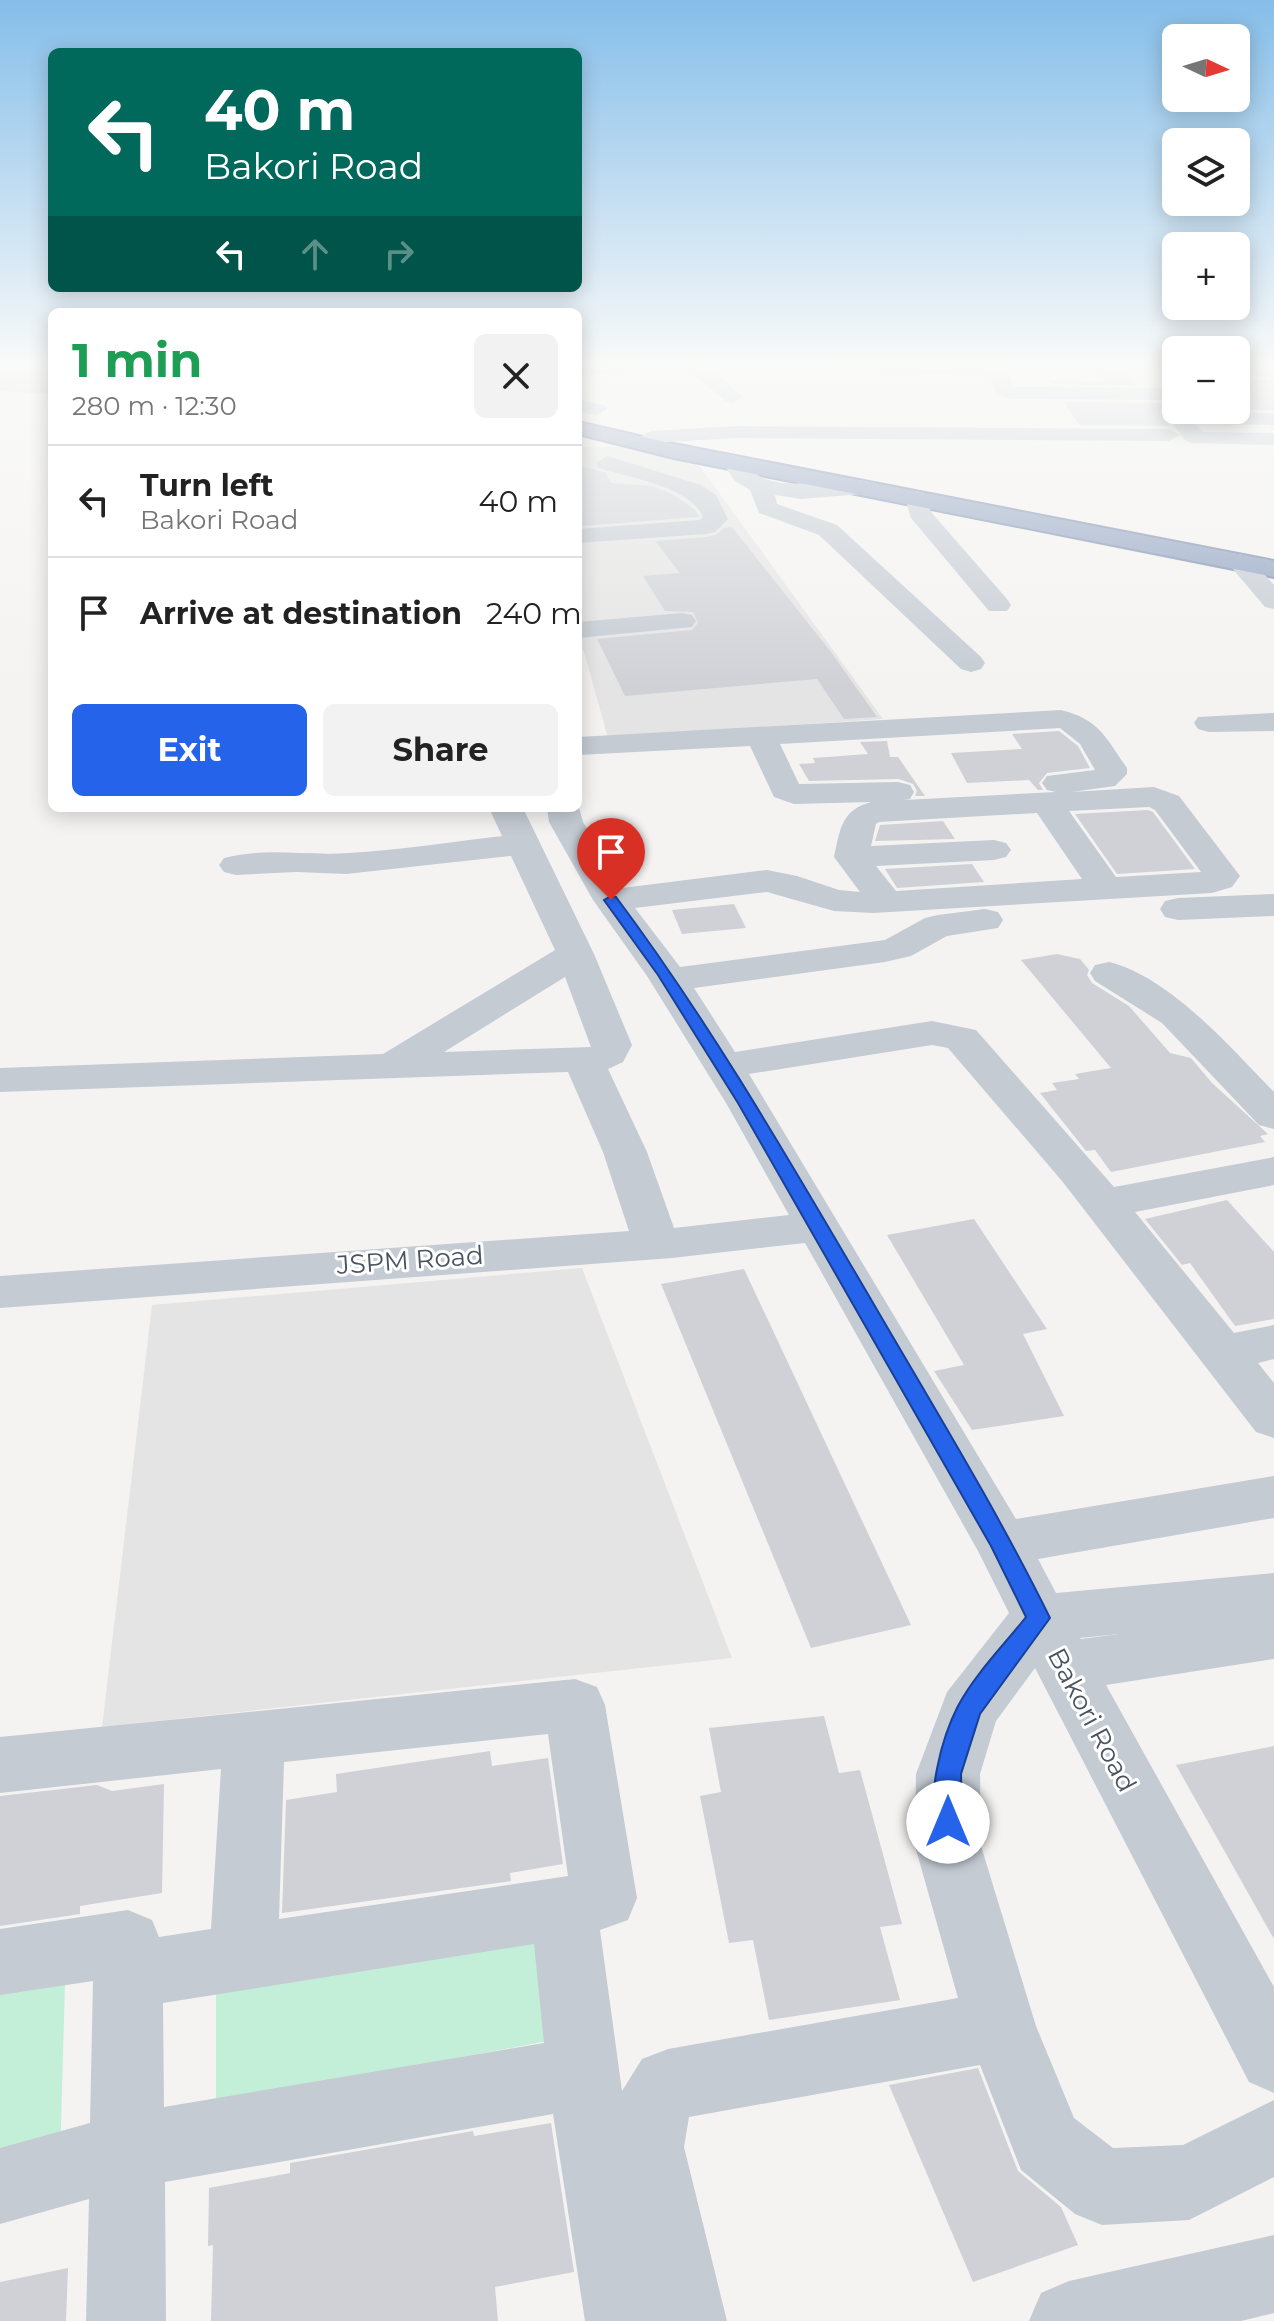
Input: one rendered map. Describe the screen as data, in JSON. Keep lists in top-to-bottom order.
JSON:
{
  "streets": {
    "street": ["JSPM Road", "Bakori Road"]
  },
  "crossings": [
    ["JSPM Road", "Bakori Road"]
  ],
  "north": "right",
  "page": {
    "map_buttons": ["+", "−"],
    "turn": ["40 m", "Bakori Road"],
    "heading": ["1 min", "280 m · 12:30"],
    "list": [
      {
        "name": "Turn left",
        "note": "Bakori Road",
        "value": "40 m"
      },
      {
        "name": "Arrive at destination",
        "value": "240 m"
      }
    ],
    "buttons": ["Exit", "Share"]
  }
}
